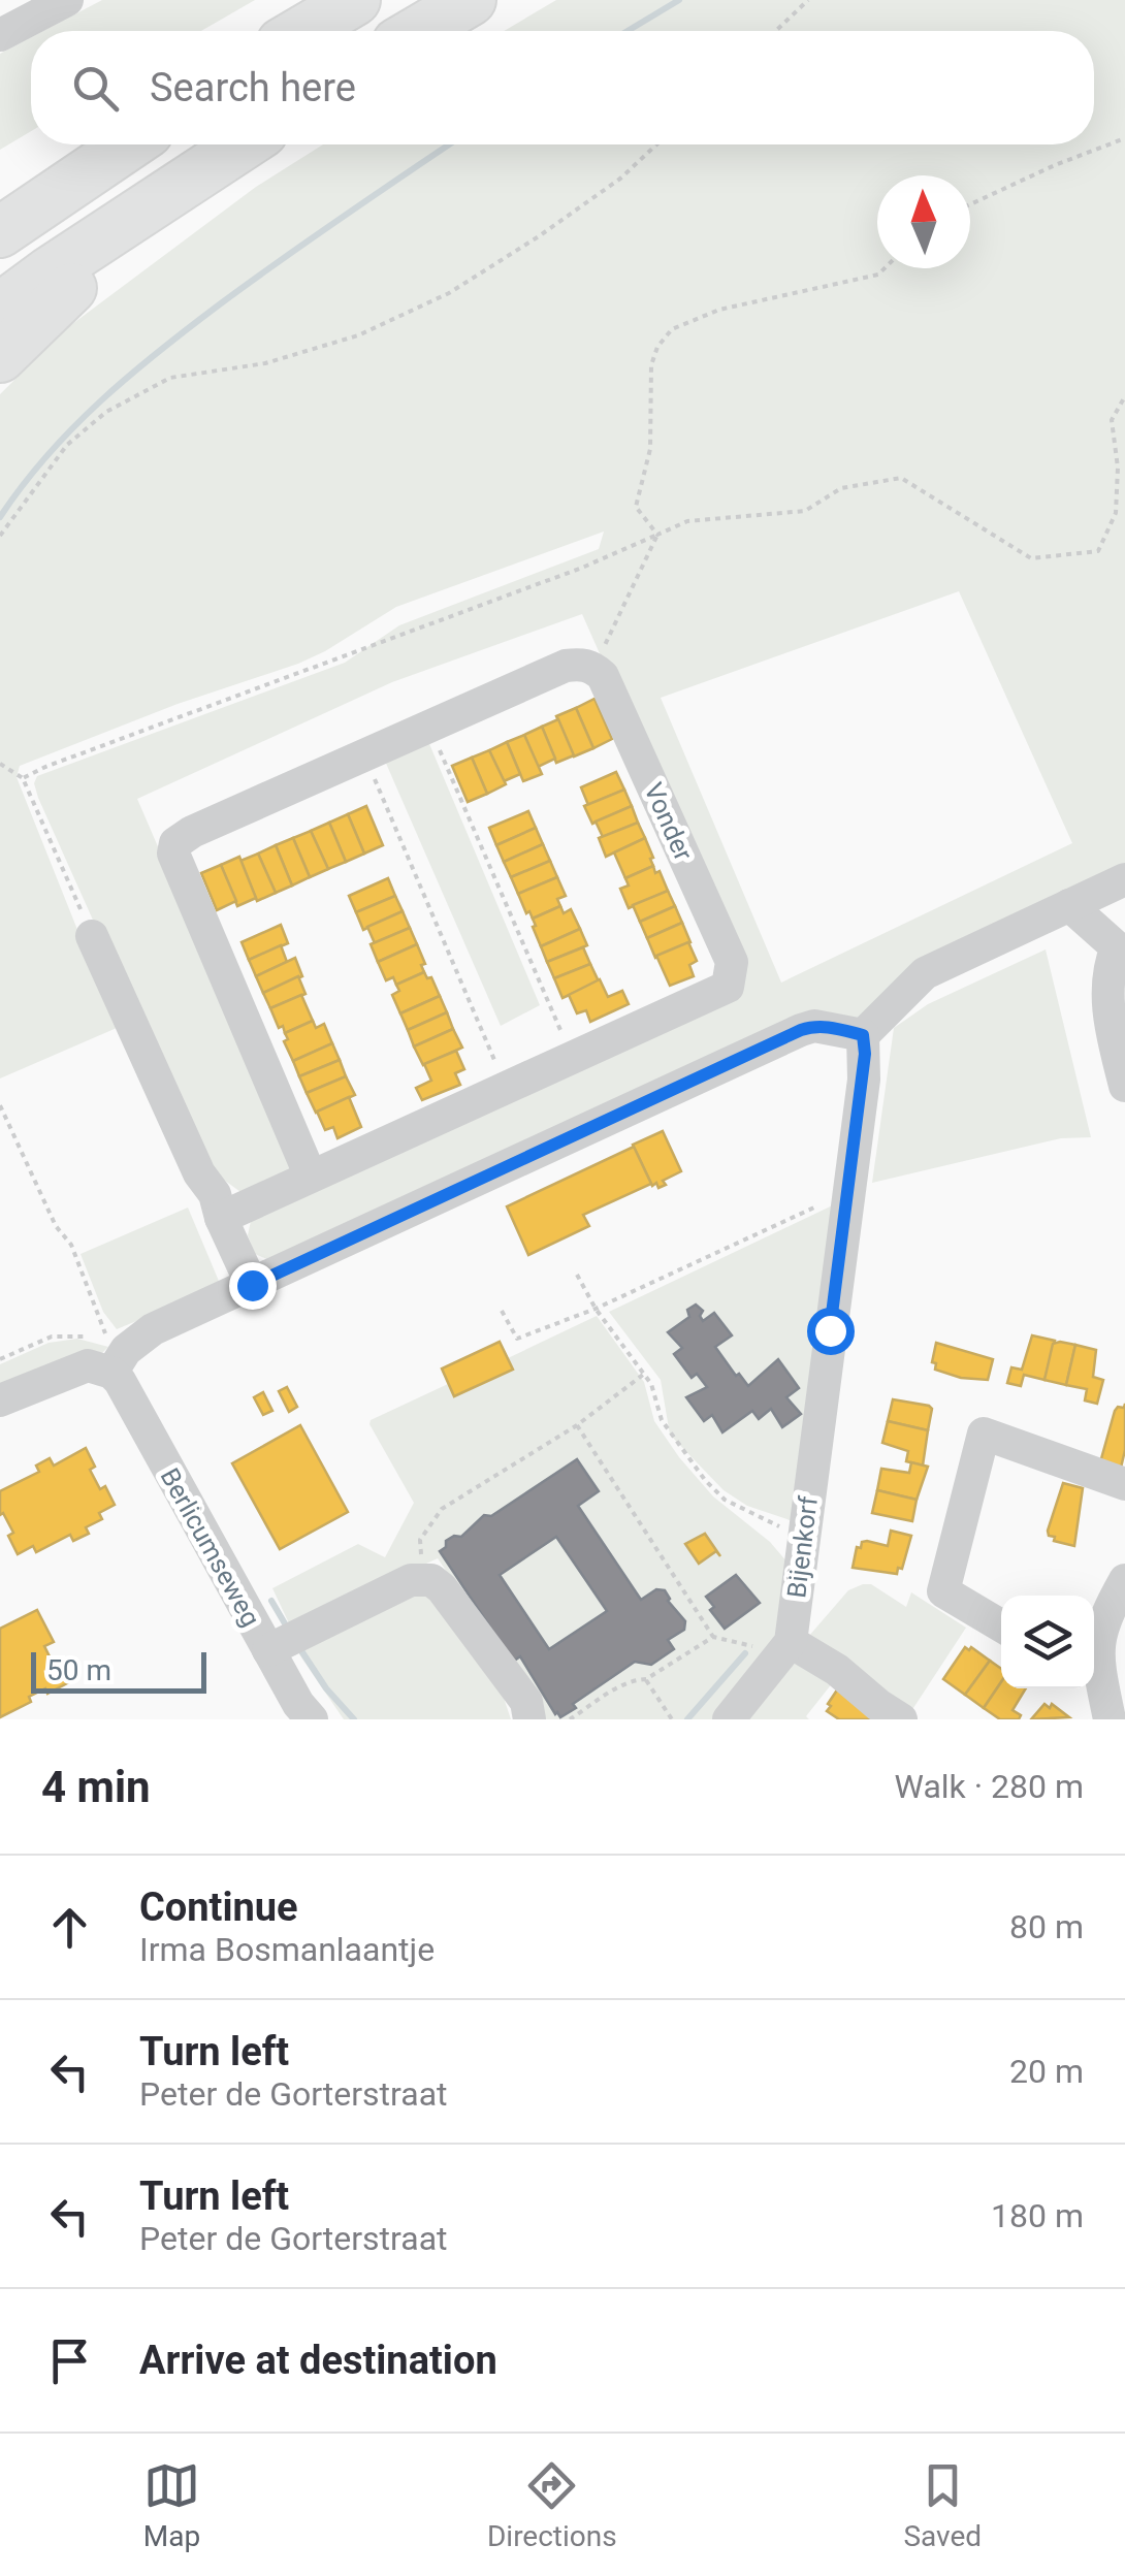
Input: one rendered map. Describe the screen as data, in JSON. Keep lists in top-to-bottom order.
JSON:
{
  "streets": {
    "street": ["Vonder", "Berlicumseweg", "Bijenkorf"]
  },
  "scale_bar": "50 m",
  "north": "top",
  "page": {
    "search": "Search here",
    "scale": "50 m",
    "heading": ["4 min", "Walk · 280 m"],
    "list": [
      ["Continue", "Irma Bosmanlaantje", "80 m"],
      ["Turn left", "Peter de Gorterstraat", "20 m"],
      ["Turn left", "Peter de Gorterstraat", "180 m"],
      "Arrive at destination"
    ],
    "nav": ["Map", "Directions", "Saved"]
  }
}
